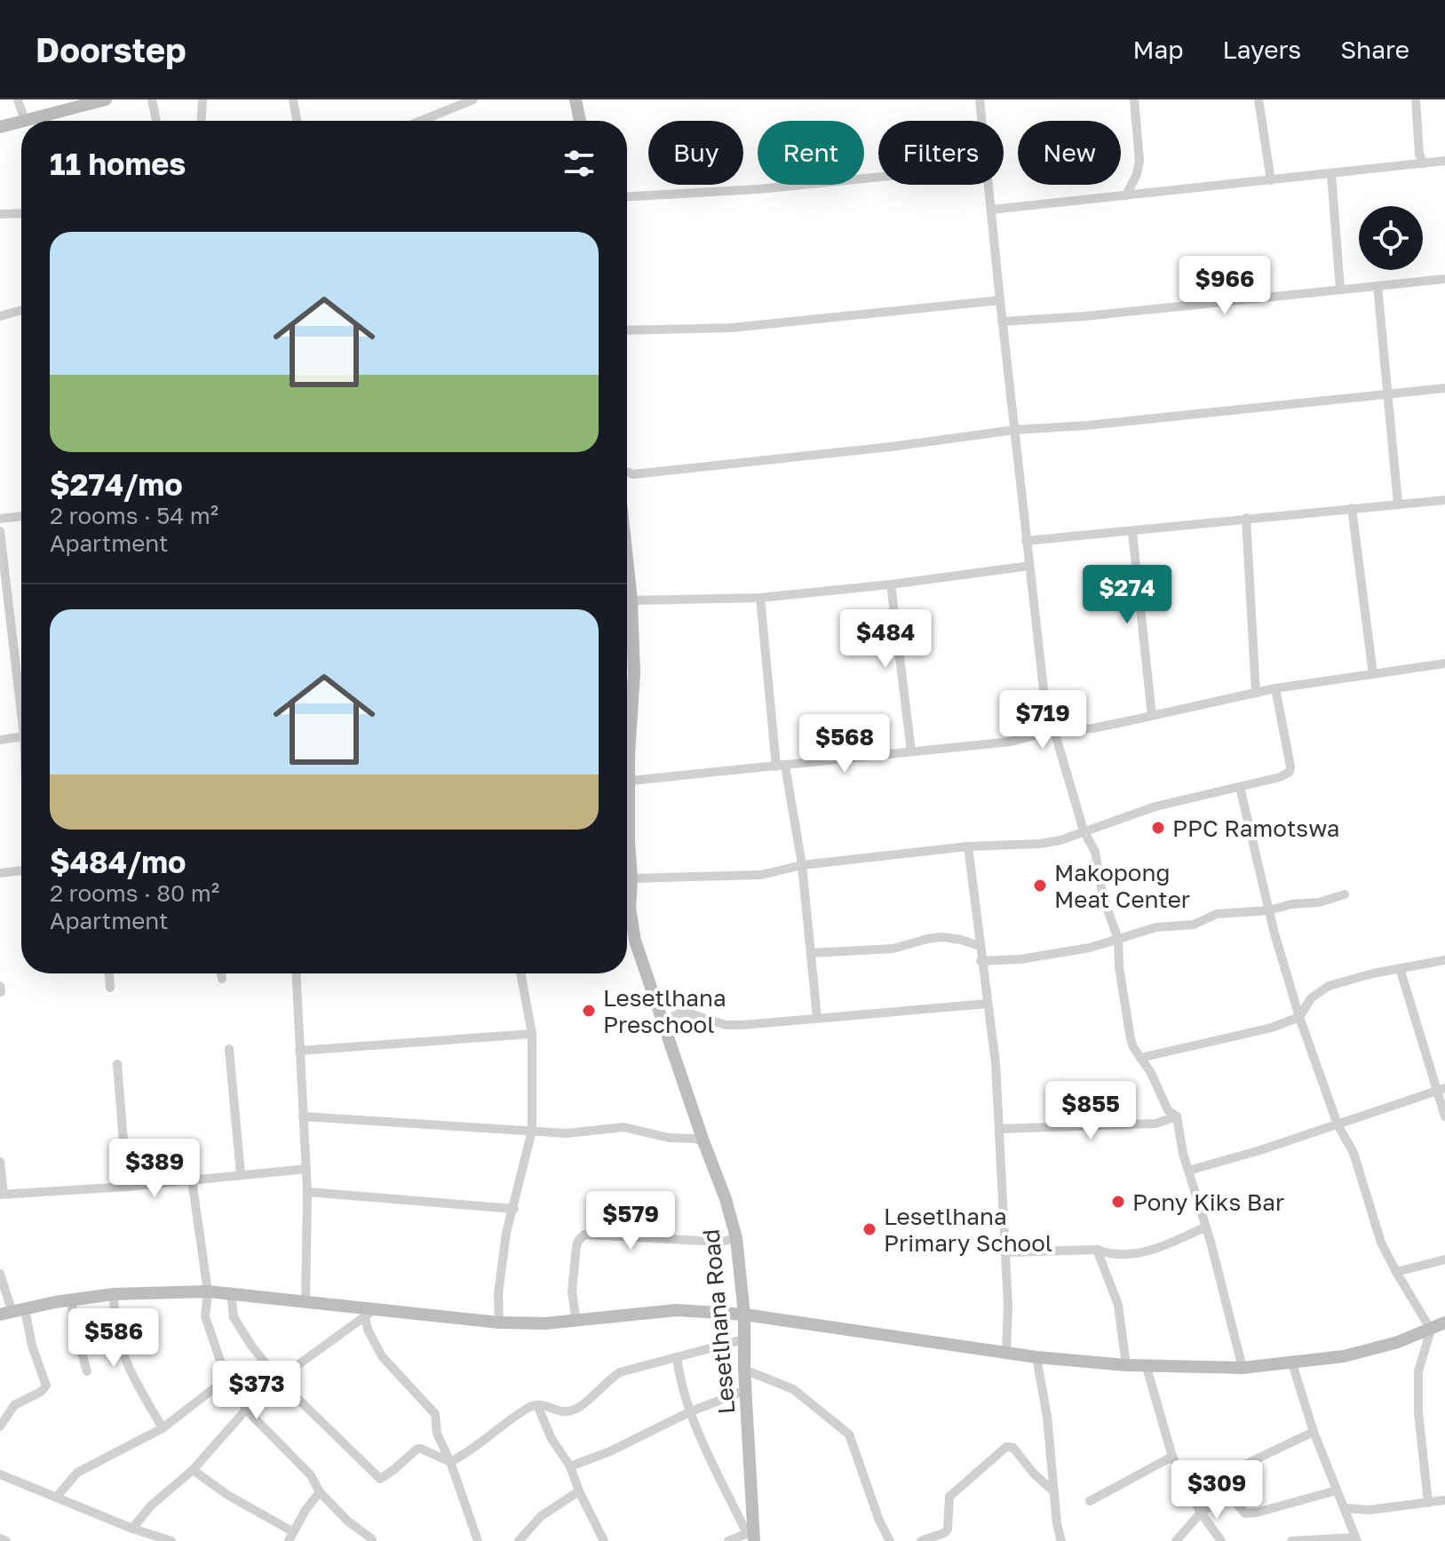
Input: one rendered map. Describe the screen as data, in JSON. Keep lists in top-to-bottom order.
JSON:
{
  "streets": {
    "street": ["Lesetlhana Road"]
  },
  "places": [
    "PPC Ramotswa",
    "Makopong Meat Center",
    "Lesetlhana Preschool",
    "Pony Kiks Bar",
    "Lesetlhana Primary School"
  ],
  "page": {
    "header": "Doorstep",
    "nav": ["Map", "Layers", "Share"],
    "chip": [
      "Buy",
      "Rent",
      "Filters",
      "New"
    ],
    "heading": "11 homes",
    "list": [
      {
        "name": "$274/mo",
        "note": "2 rooms · 54 m² · Apartment"
      },
      {
        "name": "$484/mo",
        "note": "2 rooms · 80 m² · Apartment"
      }
    ],
    "price": [
      "$966",
      "$274",
      "$484",
      "$719",
      "$568",
      "$855",
      "$389",
      "$579",
      "$586",
      "$373",
      "$309"
    ]
  }
}
